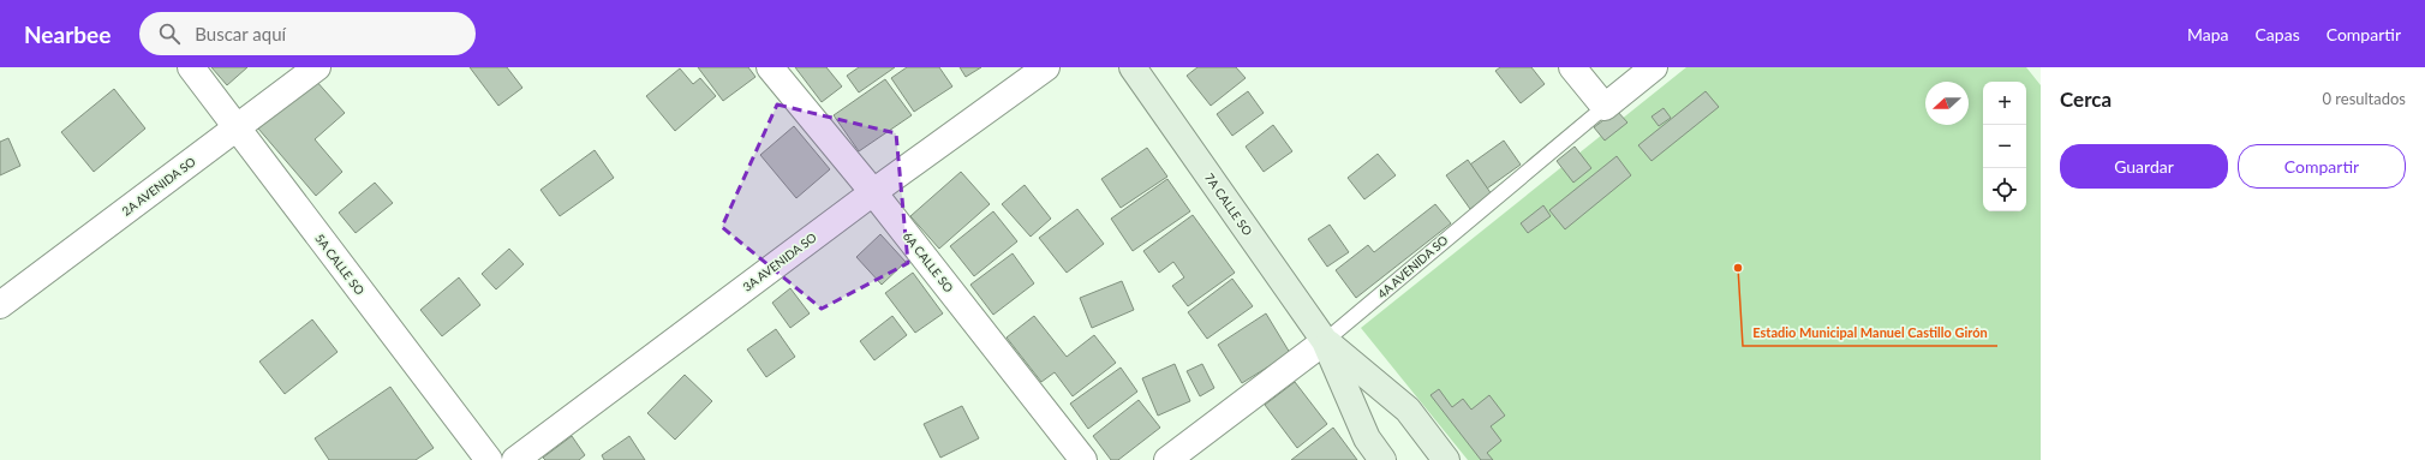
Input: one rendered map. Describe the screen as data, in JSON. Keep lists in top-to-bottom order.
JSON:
{
  "streets": {
    "street": [
      "2A AVENIDA SO",
      "7A CALLE SO",
      "3A AVENIDA SO",
      "6A CALLE SO",
      "5A CALLE SO",
      "4A AVENIDA SO"
    ]
  },
  "crossings": [
    ["2A AVENIDA SO", "5A CALLE SO"],
    ["7A CALLE SO", "4A AVENIDA SO"],
    ["3A AVENIDA SO", "6A CALLE SO"]
  ],
  "places": ["Estadio Municipal Manuel Castillo Girón"],
  "north": "left",
  "page": {
    "header": "Nearbee",
    "search": "Buscar aquí",
    "nav": ["Mapa", "Capas", "Compartir"],
    "heading": ["Cerca", "0 resultados"],
    "map_buttons": ["+", "−"],
    "buttons": ["Guardar", "Compartir"]
  }
}
